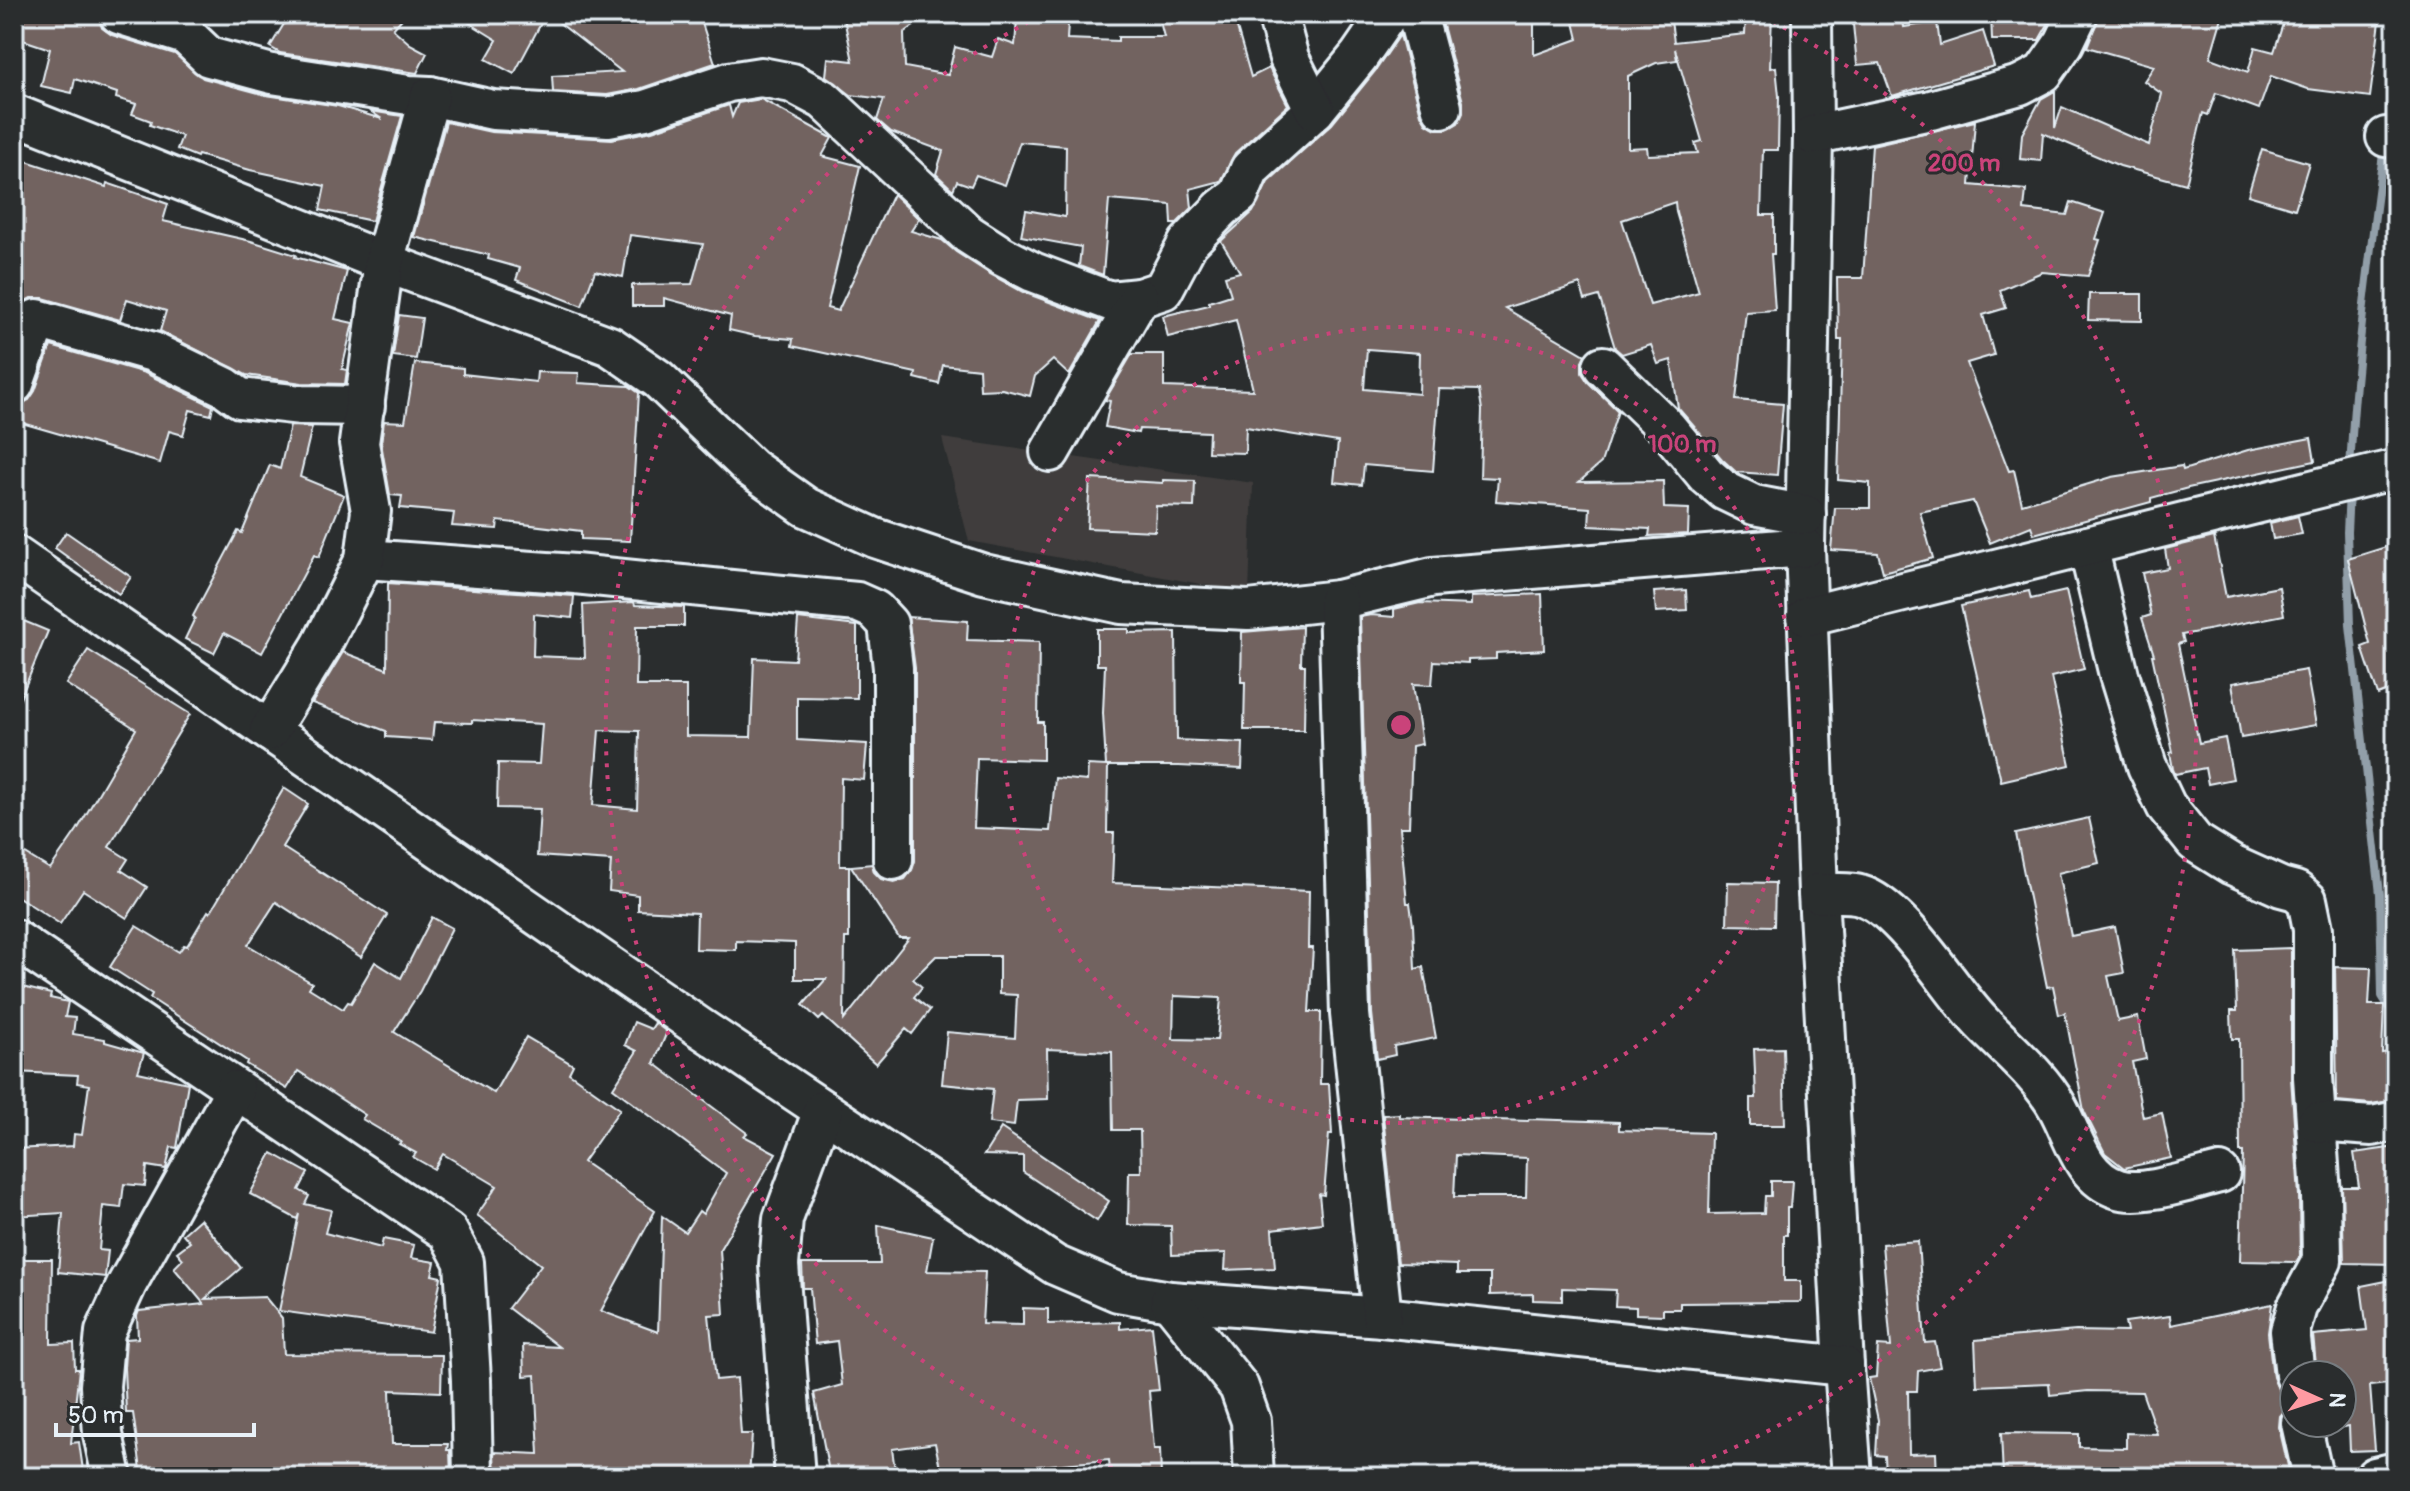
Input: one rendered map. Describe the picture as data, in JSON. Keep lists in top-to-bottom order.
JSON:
{
  "scale_bar": "50 m",
  "north": "right",
  "rings": ["200 m", "100 m"]
}
